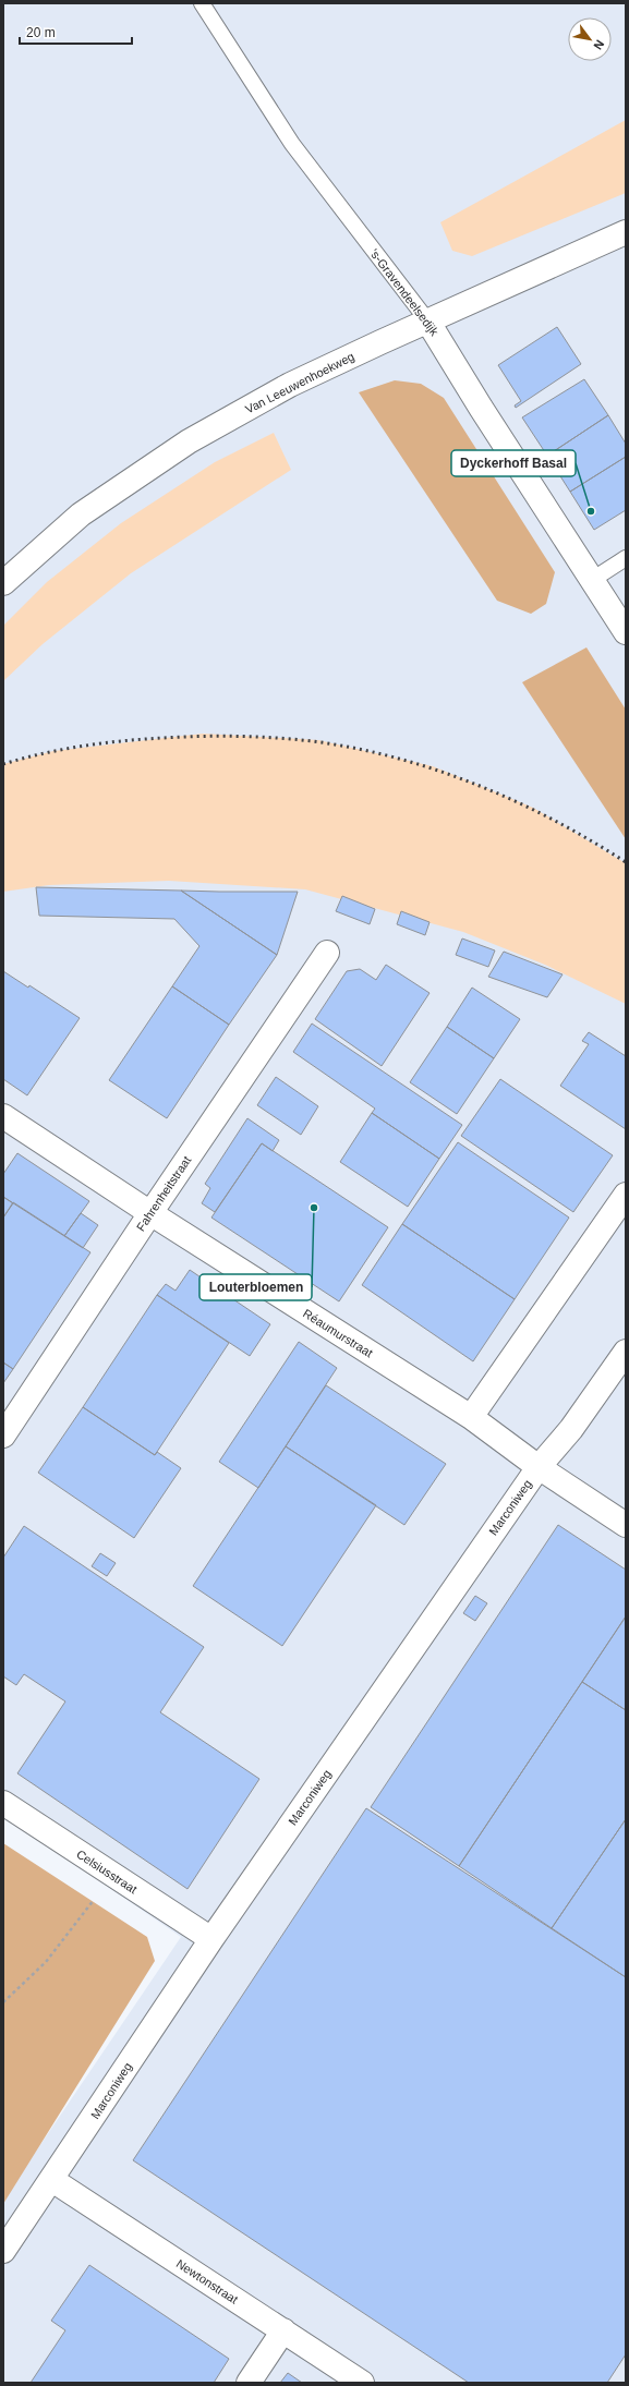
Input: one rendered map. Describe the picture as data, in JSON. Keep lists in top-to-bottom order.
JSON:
{
  "streets": {
    "street": [
      "'s-Gravendeelsedijk",
      "Van Leeuwenhoekweg",
      "Fahrenheitstraat",
      "Réaumurstraat",
      "Marconiweg",
      "Celsiusstraat",
      "Newtonstraat"
    ]
  },
  "crossings": [
    ["'s-Gravendeelsedijk", "Van Leeuwenhoekweg"],
    ["Fahrenheitstraat", "Réaumurstraat"],
    ["Réaumurstraat", "Marconiweg"],
    ["Marconiweg", "Celsiusstraat"],
    ["Marconiweg", "Newtonstraat"]
  ],
  "places": ["Dyckerhoff Basal", "Louterbloemen"],
  "scale_bar": "20 m",
  "north": "bottom right"
}
